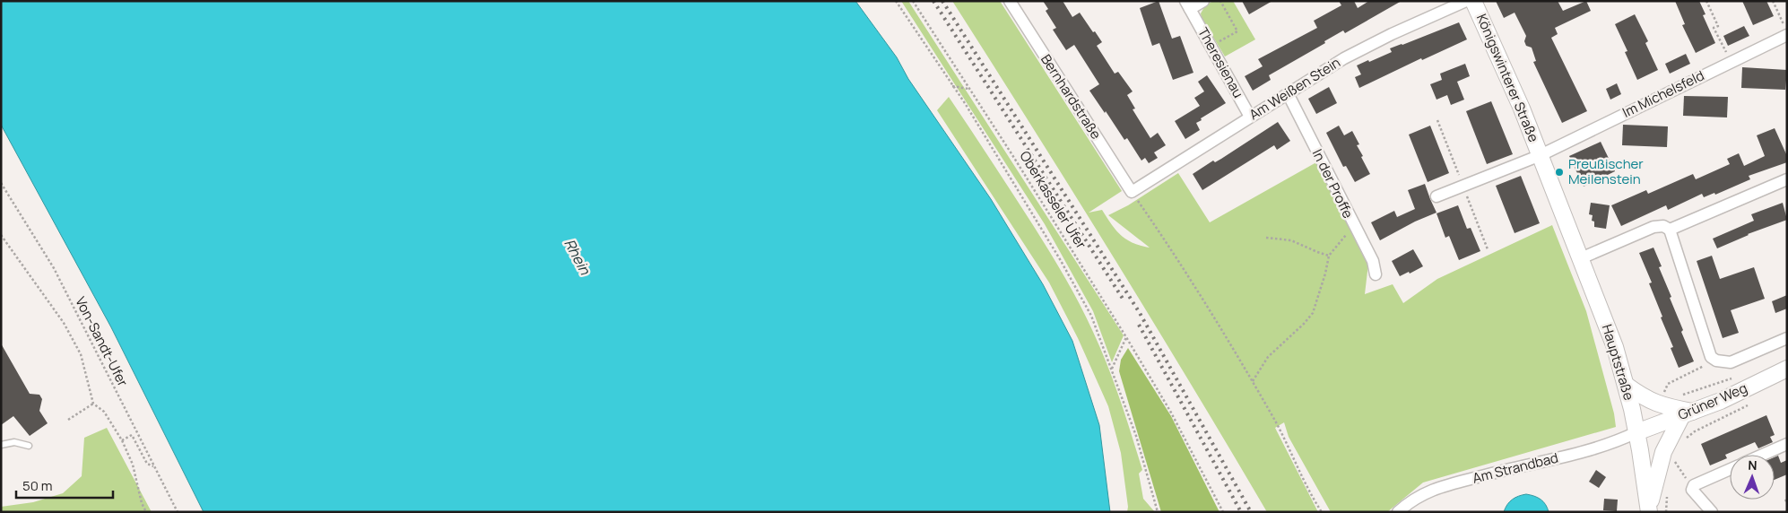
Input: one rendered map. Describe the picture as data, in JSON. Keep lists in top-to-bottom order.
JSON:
{
  "streets": {
    "main road": ["Königswinterer Straße", "Hauptstraße", "Grüner Weg"],
    "street": [
      "Theresienau",
      "Am Weißen Stein",
      "Im Michelsfeld",
      "Bernhardstraße",
      "In der Proffe",
      "Am Strandbad"
    ],
    "path": ["Oberkasseler Ufer", "Von-Sandt-Ufer"]
  },
  "crossings": [
    ["Theresienau", "Am Weißen Stein"],
    ["Königswinterer Straße", "Im Michelsfeld"],
    ["Königswinterer Straße", "Hauptstraße"],
    ["Am Weißen Stein", "Bernhardstraße"],
    ["Am Weißen Stein", "In der Proffe"],
    ["Hauptstraße", "Grüner Weg"],
    ["Hauptstraße", "Am Strandbad"],
    ["Grüner Weg", "Am Strandbad"]
  ],
  "water": ["Rhein"],
  "places": ["Preußischer Meilenstein"],
  "scale_bar": "50 m",
  "north": "top"
}
